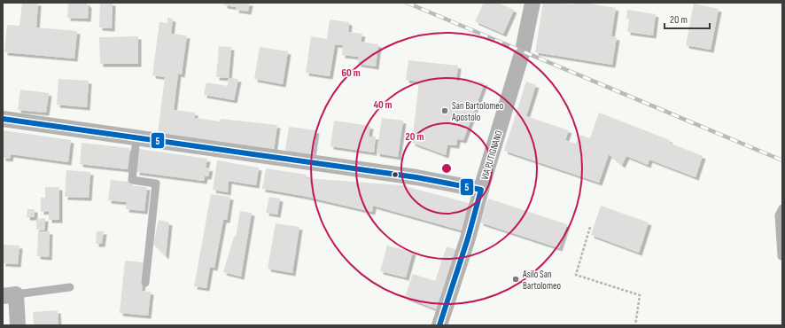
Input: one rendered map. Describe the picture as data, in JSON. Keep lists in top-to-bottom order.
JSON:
{
  "streets": {
    "street": ["VIA PUTIGNANO"]
  },
  "places": ["San Bartolomeo Apostolo", "Asilo San Bartolomeo"],
  "lines": ["transit line 5"],
  "scale_bar": "20 m",
  "rings": ["60 m", "40 m", "20 m"]
}
